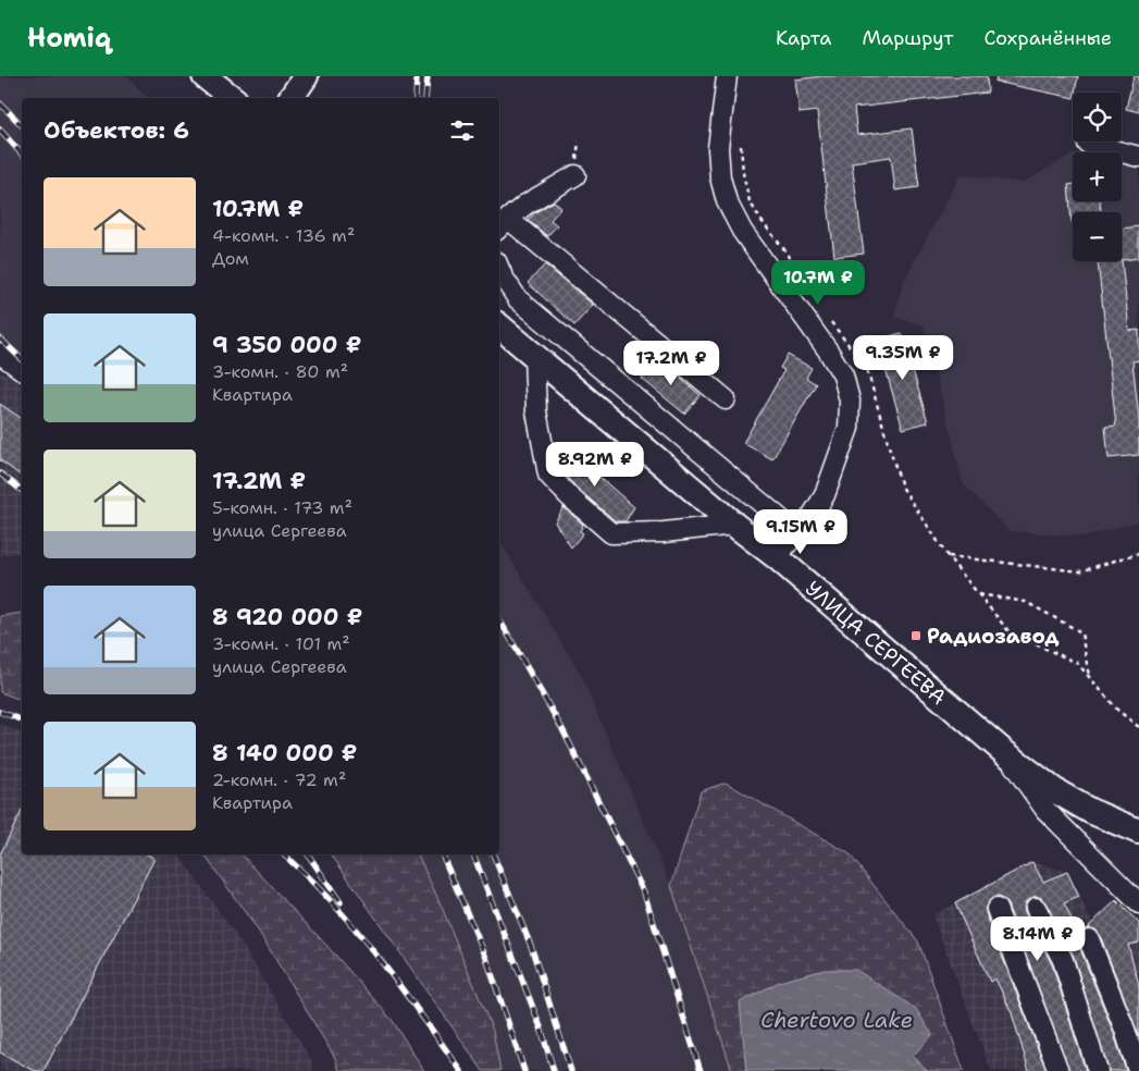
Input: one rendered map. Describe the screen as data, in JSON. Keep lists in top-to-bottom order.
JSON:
{
  "streets": {
    "main road": ["УЛИЦА СЕРГЕЕВА"]
  },
  "water": ["Chertovo Lake"],
  "places": {
    "transit": ["Радиозавод"]
  },
  "page": {
    "header": "Homiq",
    "nav": ["Карта", "Маршрут", "Сохранённые"],
    "map_buttons": ["+", "−"],
    "heading": "Объектов: 6",
    "list": [
      {
        "name": "10.7M ₽",
        "note": "4-комн. · 136 m² · Дом"
      },
      {
        "name": "9 350 000 ₽",
        "note": "3-комн. · 80 m² · Квартира"
      },
      {
        "name": "17.2M ₽",
        "note": "5-комн. · 173 m² · улица Сергеева"
      },
      {
        "name": "8 920 000 ₽",
        "note": "3-комн. · 101 m² · улица Сергеева"
      },
      {
        "name": "8 140 000 ₽",
        "note": "2-комн. · 72 m² · Квартира"
      }
    ],
    "price": [
      "10.7M ₽",
      "9.35M ₽",
      "17.2M ₽",
      "8.92M ₽",
      "9.15M ₽",
      "8.14M ₽"
    ]
  }
}
